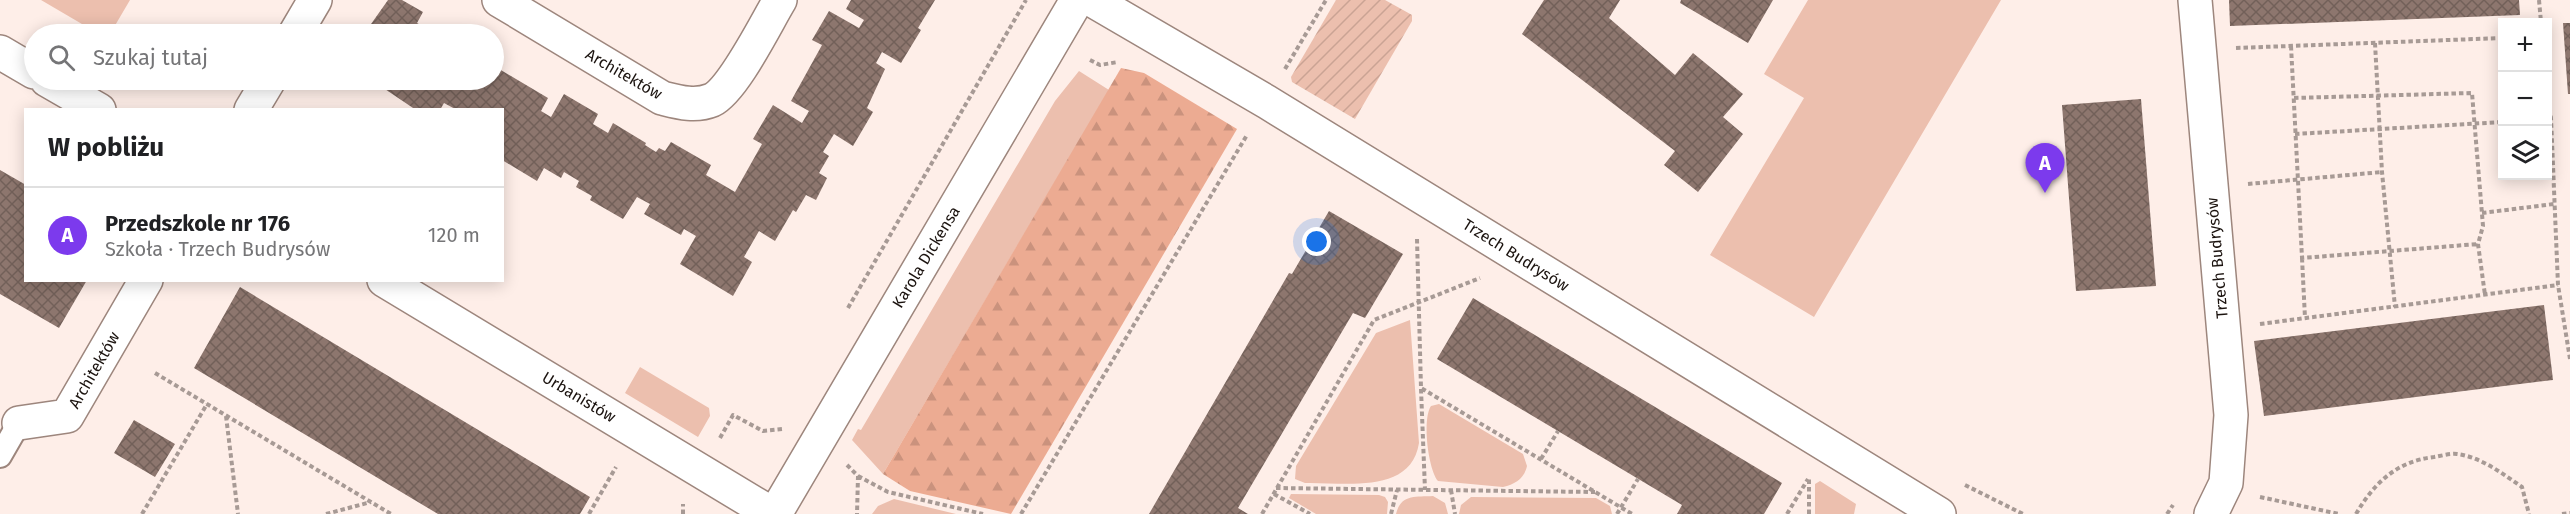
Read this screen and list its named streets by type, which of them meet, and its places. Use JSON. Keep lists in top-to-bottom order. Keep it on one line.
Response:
{"streets":{"street":["Architektów","Trzech Budrysów","Karola Dickensa","Urbanistów"]},"crossings":[["Karola Dickensa","Urbanistów"]],"page":{"map_buttons":["+","−"],"search":"Szukaj tutaj","heading":"W pobliżu","pins":"A","list":[{"mark":"A","name":"Przedszkole nr 176","note":"Szkoła · Trzech Budrysów","value":"120 m"}]}}
